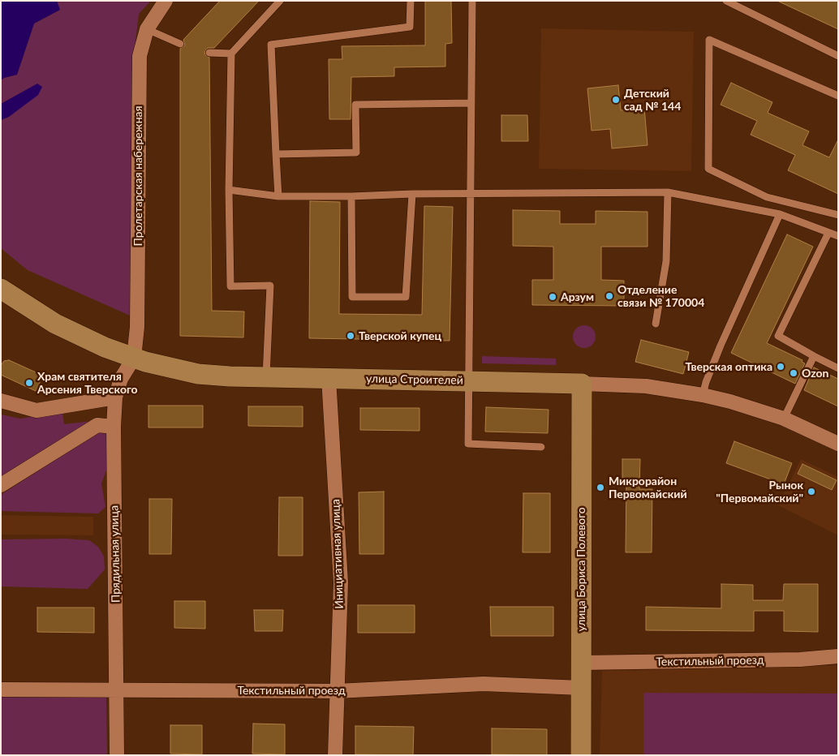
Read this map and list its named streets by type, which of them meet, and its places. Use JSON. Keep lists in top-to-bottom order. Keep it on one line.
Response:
{"streets":{"main road":["улица Строителей","улица Бориса Полевого"],"street":["Пролетарская набережная","Прядильная улица","Инициативная улица","Текстильный проезд"]},"crossings":[["Пролетарская набережная","улица Строителей"],["Пролетарская набережная","Прядильная улица"],["улица Строителей","Прядильная улица"],["улица Строителей","Инициативная улица"],["улица Строителей","улица Бориса Полевого"],["Прядильная улица","Текстильный проезд"],["Инициативная улица","Текстильный проезд"],["улица Бориса Полевого","Текстильный проезд"]],"places":["Детский сад № 144","Отделение связи № 170004","Арзум","Тверской купец","Тверская оптика","Ozon","Храм святителя Арсения Тверского","Микрорайон Первомайский","Рынок \"Первомайский\""]}
